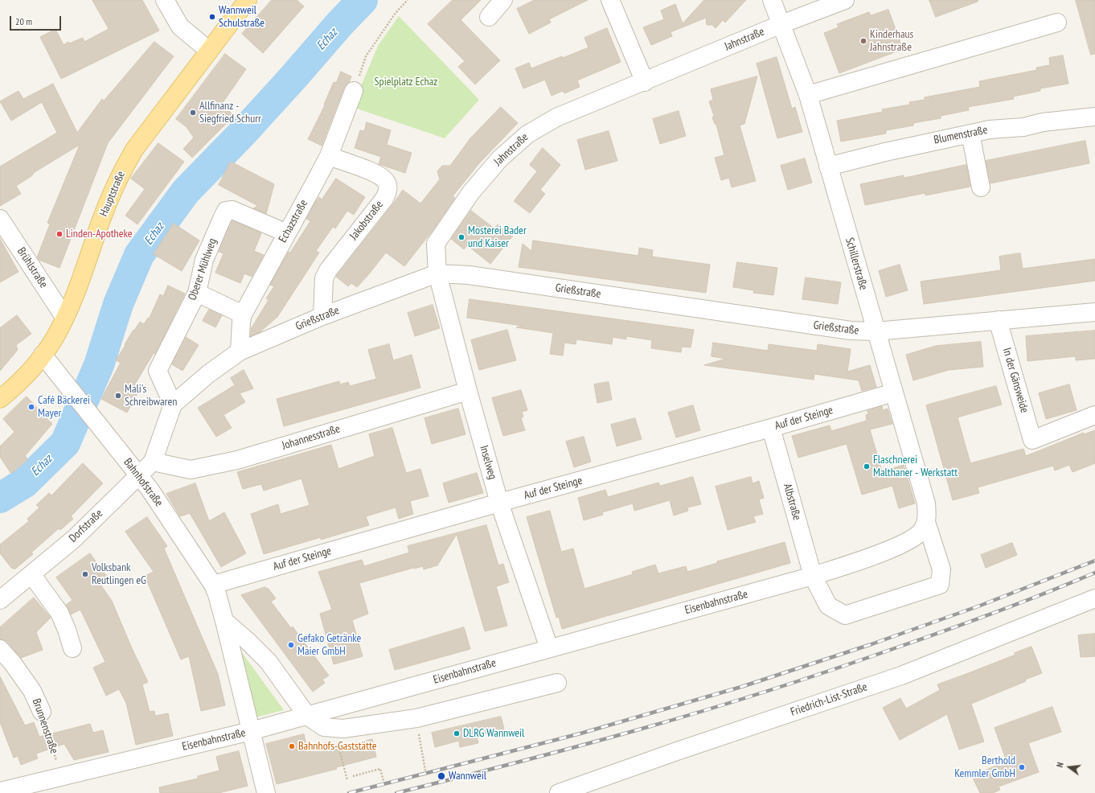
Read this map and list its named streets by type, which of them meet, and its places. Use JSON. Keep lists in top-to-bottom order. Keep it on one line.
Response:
{"streets":{"main road":["Hauptstraße"],"street":["Jahnstraße","Blumenstraße","Jakobstraße","Echazstraße","Schillerstraße","Brühlstraße","Oberer Mühlweg","Grießstraße","In der Gänsweide","Auf der Steinge","Johannesstraße","Inselweg","Bahnhofstraße","Albstraße","Dorfstraße","Eisenbahnstraße","Friedrich-List-Straße","Brunnenstraße"]},"crossings":[["Jahnstraße","Schillerstraße"],["Jahnstraße","Grießstraße"],["Jahnstraße","Inselweg"],["Blumenstraße","Schillerstraße"],["Hauptstraße","Brühlstraße"],["Hauptstraße","Bahnhofstraße"],["Jakobstraße","Echazstraße"],["Jakobstraße","Grießstraße"],["Echazstraße","Oberer Mühlweg"],["Echazstraße","Grießstraße"],["Schillerstraße","Grießstraße"],["Schillerstraße","Auf der Steinge"],["Schillerstraße","Albstraße"],["Schillerstraße","Eisenbahnstraße"],["Oberer Mühlweg","Grießstraße"],["Grießstraße","In der Gänsweide"],["Grießstraße","Johannesstraße"],["Grießstraße","Inselweg"],["Grießstraße","Bahnhofstraße"],["Grießstraße","Dorfstraße"],["Auf der Steinge","Inselweg"],["Auf der Steinge","Bahnhofstraße"],["Auf der Steinge","Albstraße"],["Johannesstraße","Inselweg"],["Inselweg","Eisenbahnstraße"],["Bahnhofstraße","Dorfstraße"],["Bahnhofstraße","Eisenbahnstraße"],["Albstraße","Eisenbahnstraße"],["Eisenbahnstraße","Brunnenstraße"]],"water":["Echaz"],"parks":["Spielplatz Echaz"],"places":["Wannweil Schulstraße","Kinderhaus Jahnstraße","Allfinanz - Siegfried Schurr","Linden-Apotheke","Mosterei Bader und Kaiser","Mali's Schreibwaren","Café Bäckerei Mayer","Flaschnerei Malthaner - Werkstatt","Volksbank Reutlingen eG","Gefako Getränke Maier GmbH","DLRG Wannweil","Bahnhofs-Gaststätte","Berthold Kemmler GmbH","Wannweil"],"scale_bar":"20 m","north":"left"}
